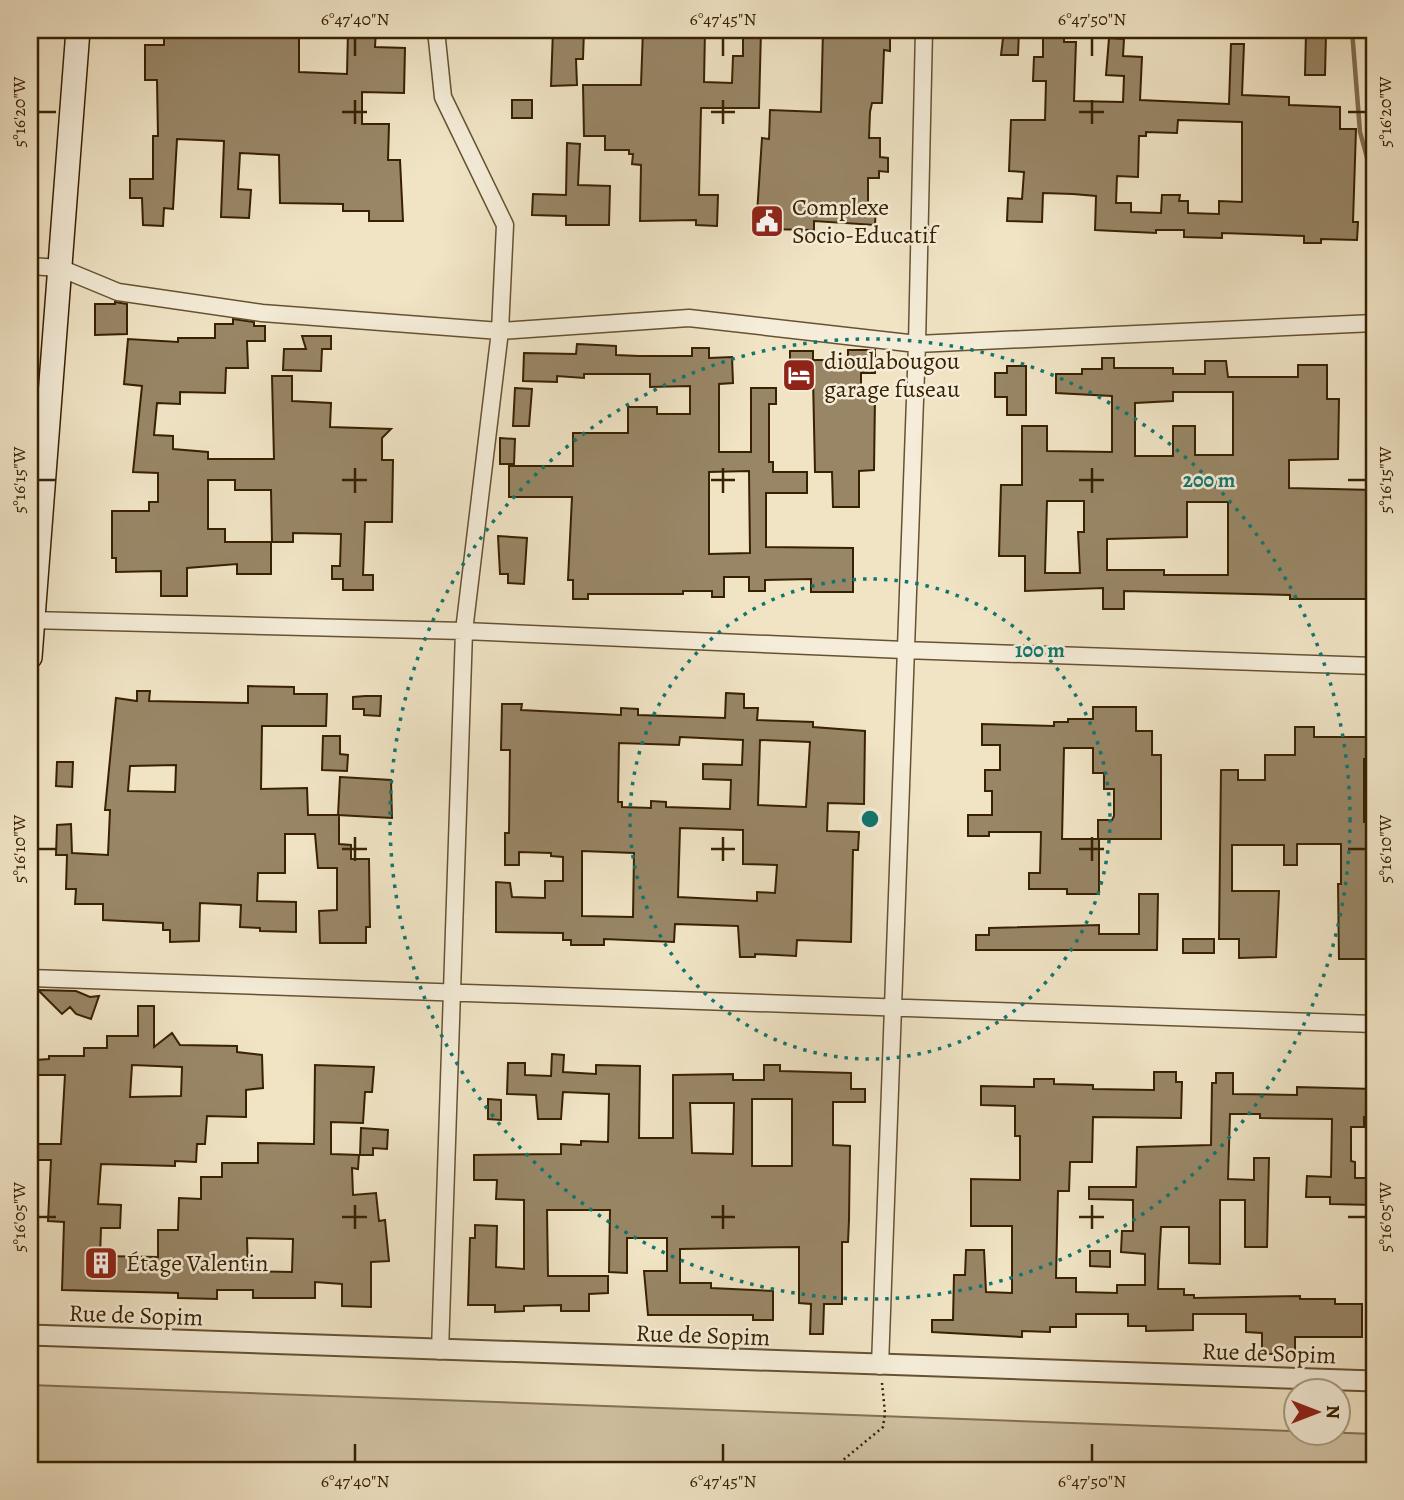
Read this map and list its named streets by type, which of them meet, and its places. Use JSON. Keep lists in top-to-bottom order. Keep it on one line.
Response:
{"streets":{"street":["Rue de Sopim"]},"places":{"public building":["Complexe Socio-Educatif"],"hotel":["dioulabougou garage fuseau"],"building":["Étage Valentin"]},"north":"right","coordinates":["6°47'40\"N","6°47'45\"N","6°47'50\"N","5°16'20\"W","5°16'15\"W","5°16'10\"W","5°16'05\"W"],"rings":["200 m","100 m"]}
